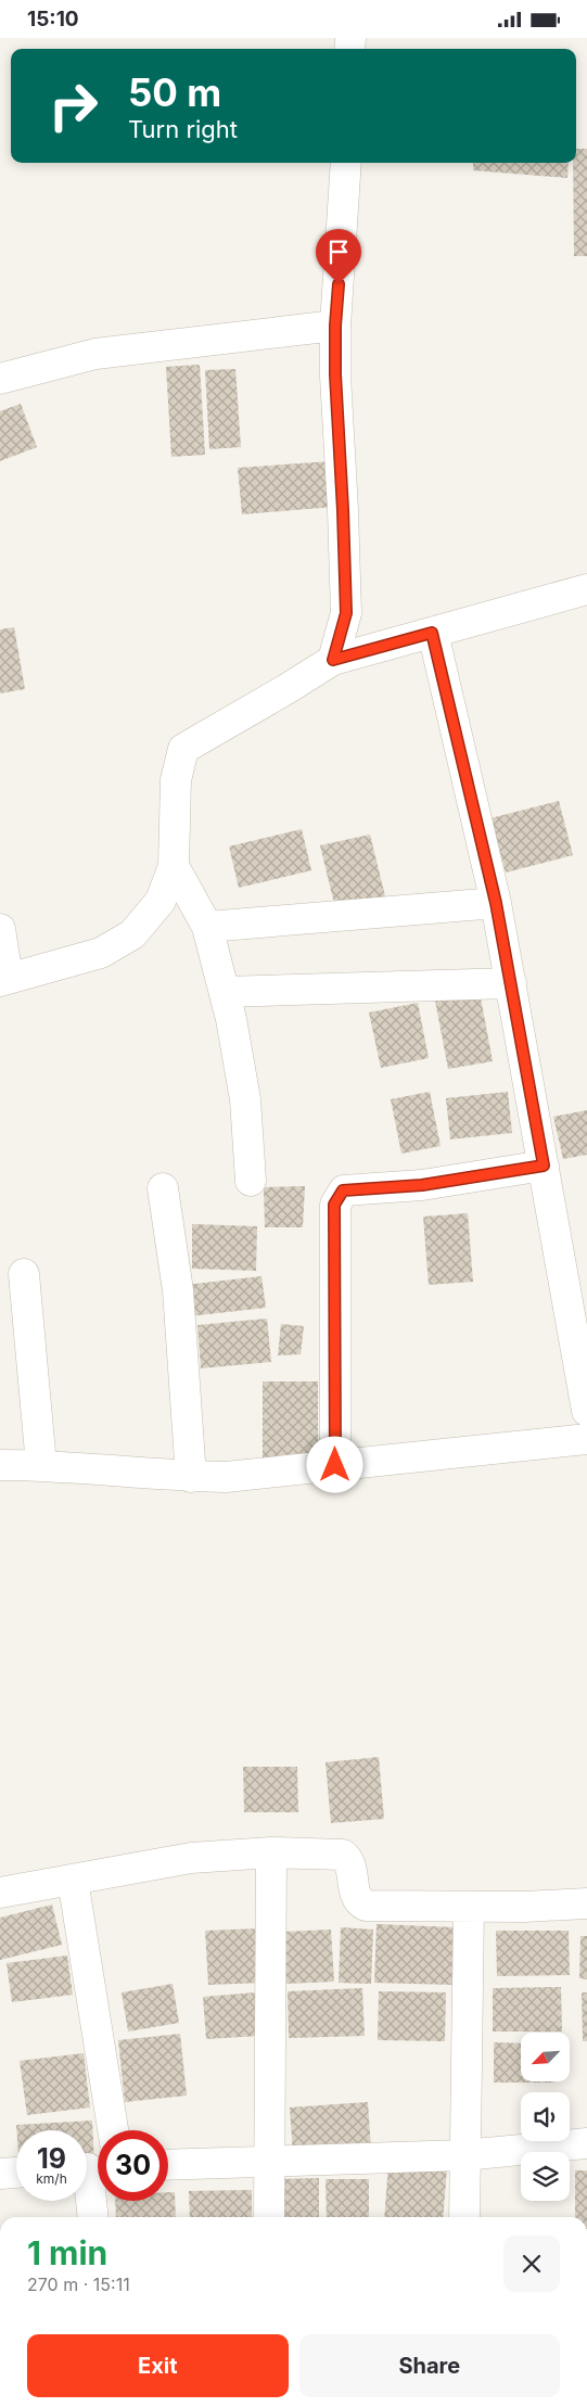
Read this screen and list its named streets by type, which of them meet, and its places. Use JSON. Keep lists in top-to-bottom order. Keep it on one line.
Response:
{"north":"bottom left","page":{"status":"15:10","turn":["50 m","Turn right"],"speed":"19 km/h","limit":"30","heading":["1 min","270 m · 15:11"],"buttons":["Exit","Share"]}}
